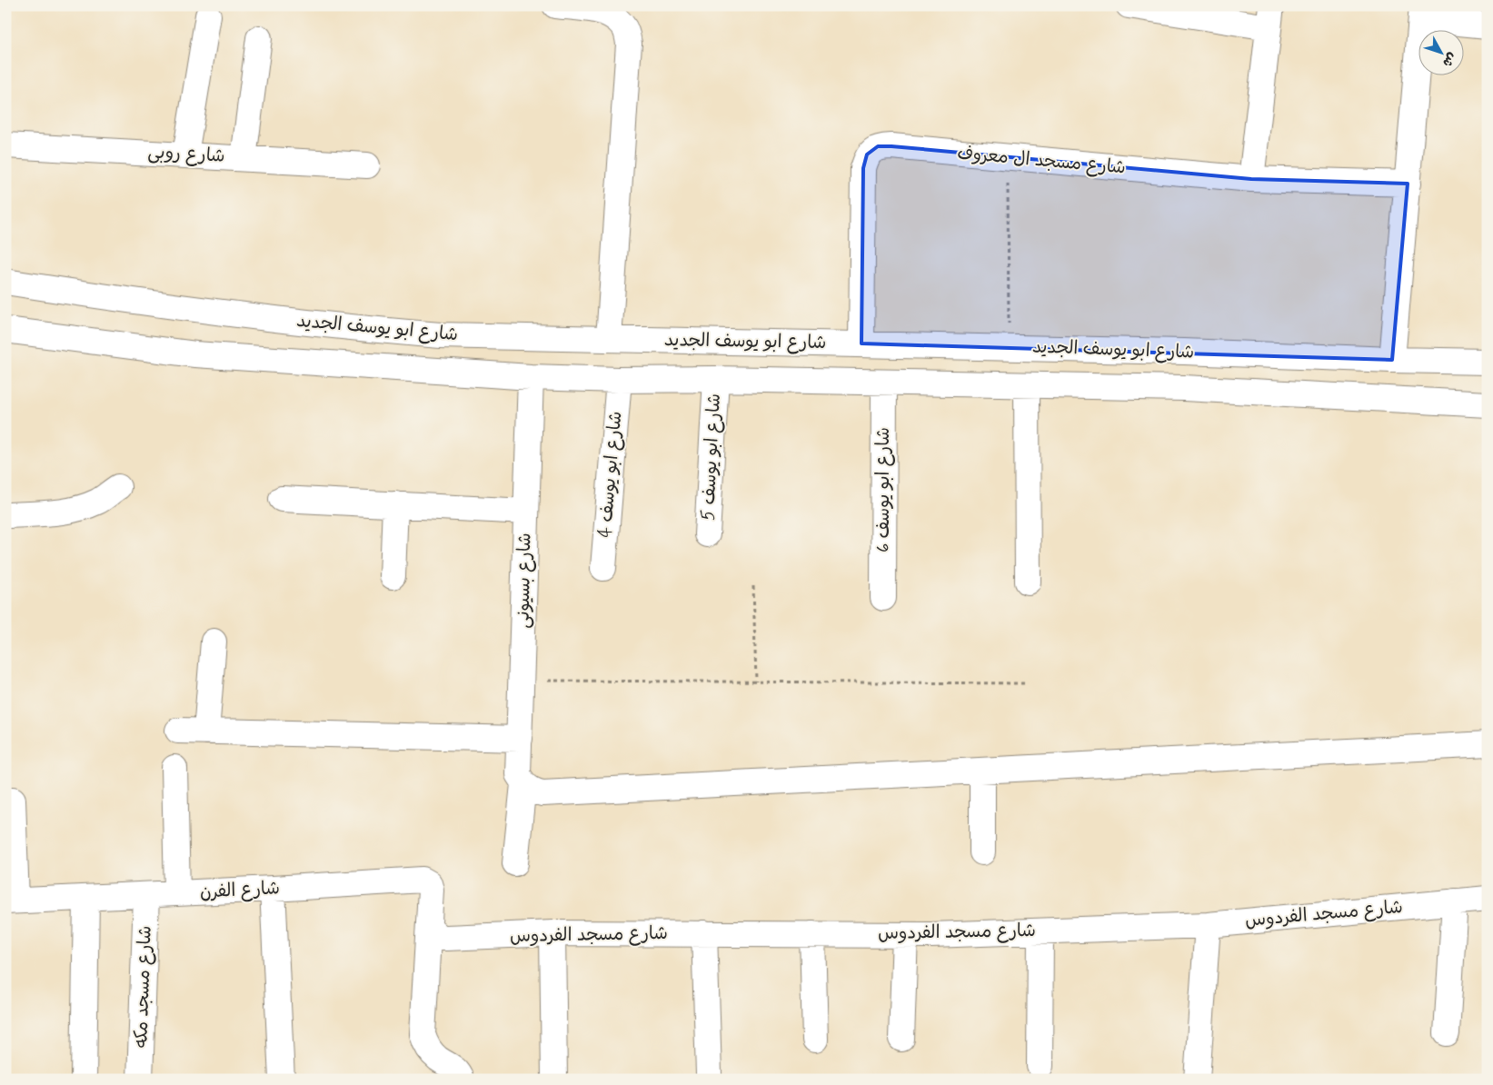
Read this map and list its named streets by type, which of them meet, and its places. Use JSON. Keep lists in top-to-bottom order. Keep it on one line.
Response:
{"streets":{"street":["شارع روبى","شارع مسجد ال معروف","شارع ابو يوسف الجديد","شارع ابو يوسف 5","شارع ابو يوسف 4","شارع ابو يوسف 6","شارع بسيونى","شارع الفرن","شارع مسجد الفردوس","شارع مسجد مكه"]},"crossings":[["شارع مسجد ال معروف","شارع ابو يوسف الجديد"],["شارع ابو يوسف الجديد","شارع ابو يوسف 5"],["شارع ابو يوسف الجديد","شارع ابو يوسف 4"],["شارع ابو يوسف الجديد","شارع ابو يوسف 6"],["شارع ابو يوسف الجديد","شارع بسيونى"],["شارع الفرن","شارع مسجد الفردوس"],["شارع الفرن","شارع مسجد مكه"]],"north":"bottom right"}
